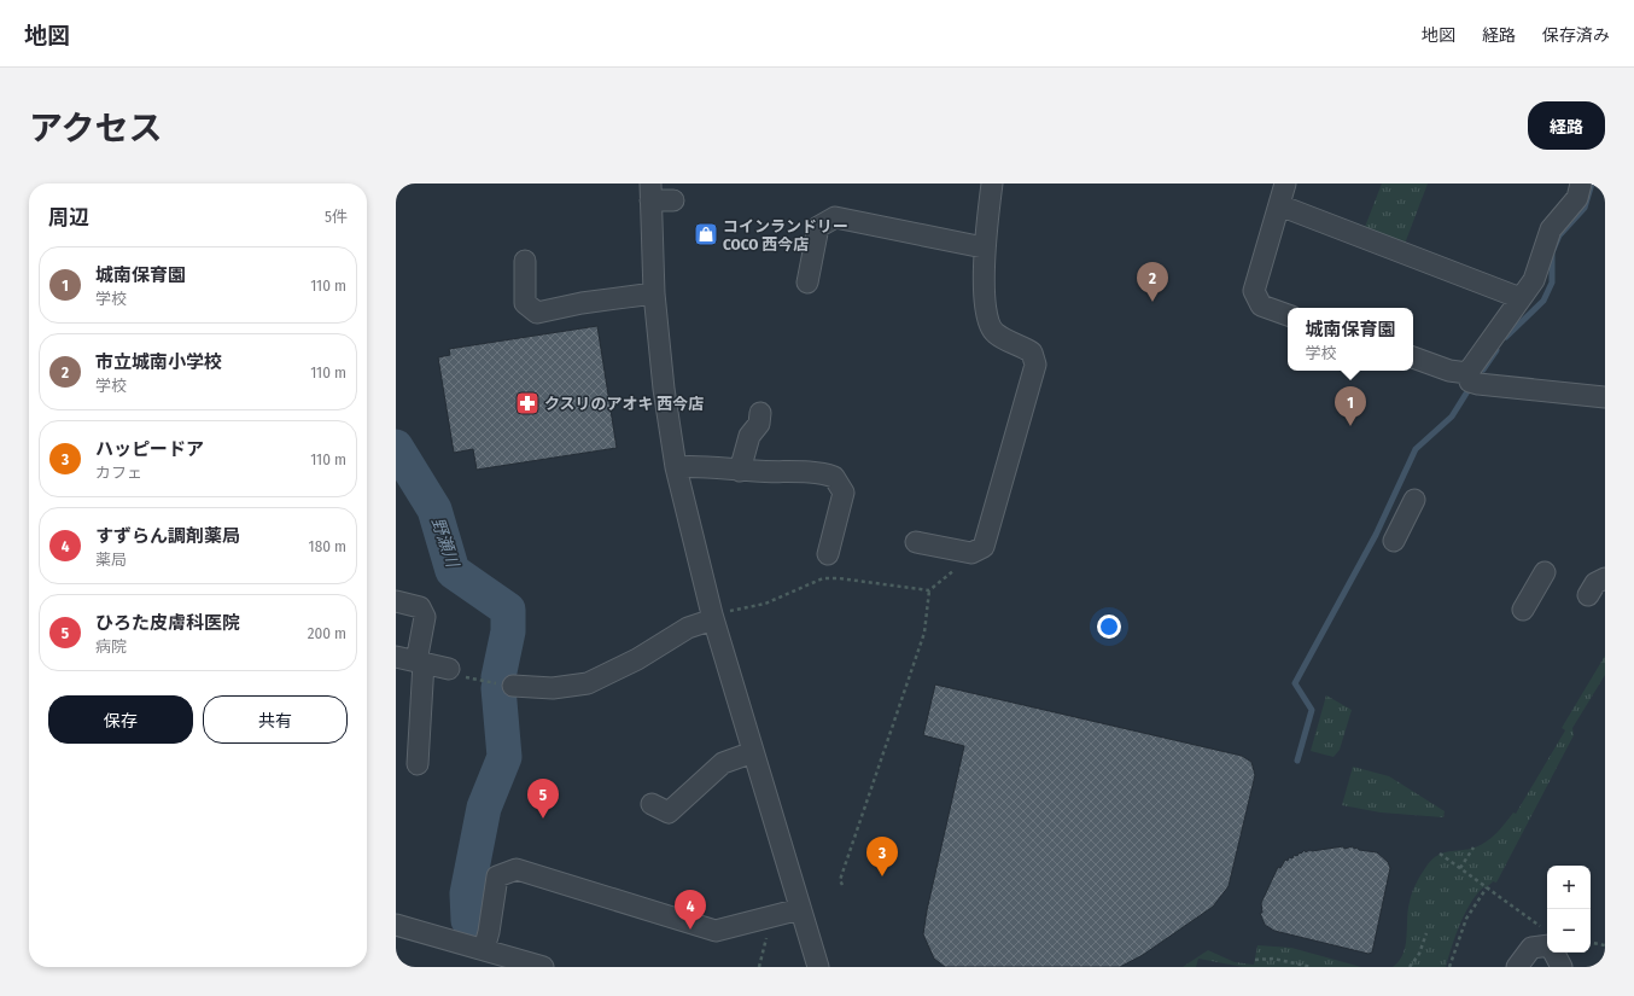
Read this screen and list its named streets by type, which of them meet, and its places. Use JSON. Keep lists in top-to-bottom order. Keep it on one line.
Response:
{"water":["野瀬川"],"places":{"shop":["コインランドリー COCO 西今店"],"pharmacy":["クスリのアオキ 西今店"]},"page":{"header":"地図","nav":["地図","経路","保存済み"],"title":"アクセス","buttons":["経路",["保存","共有"]],"heading":["周辺","5件"],"list":[{"mark":"1","name":"城南保育園","note":"学校","value":"110 m"},{"mark":"2","name":"市立城南小学校","note":"学校","value":"110 m"},{"mark":"3","name":"ハッピードア","note":"カフェ","value":"110 m"},{"mark":"4","name":"すずらん調剤薬局","note":"薬局","value":"180 m"},{"mark":"5","name":"ひろた皮膚科医院","note":"病院","value":"200 m"}],"pins":["2","1","5","3","4"],"popup":["城南保育園","学校"],"map_buttons":["+","−"]}}
